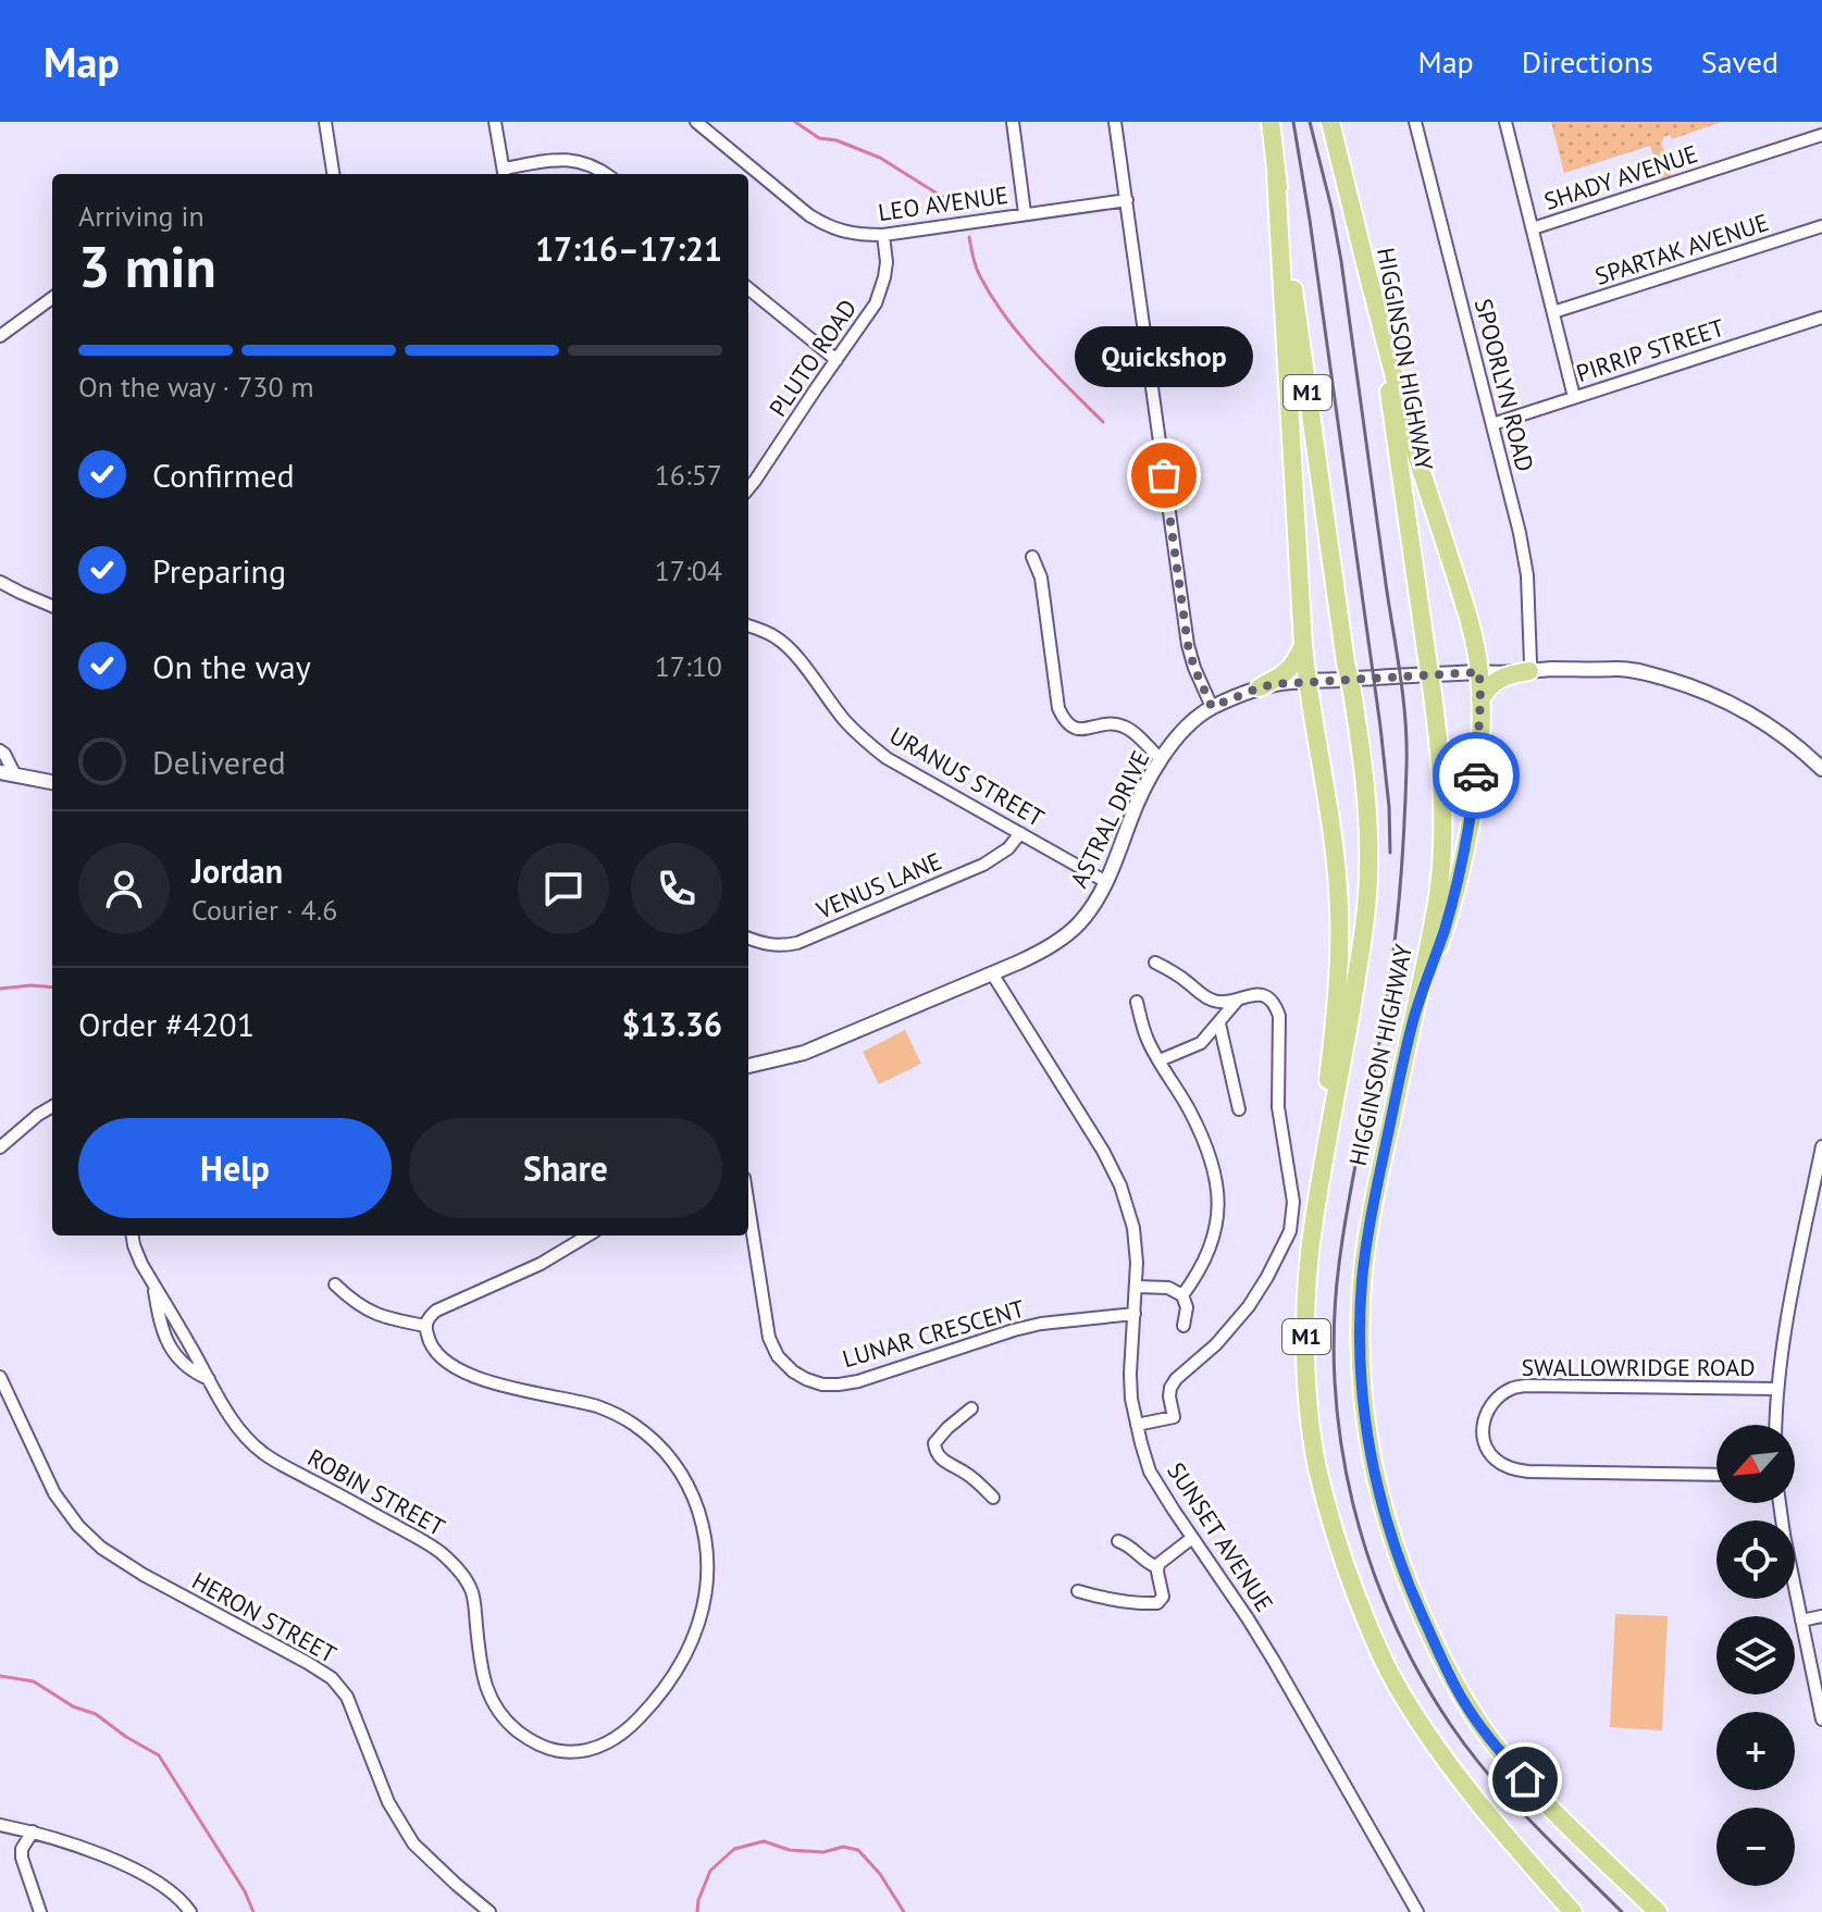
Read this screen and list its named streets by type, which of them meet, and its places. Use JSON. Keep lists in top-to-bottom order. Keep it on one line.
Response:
{"streets":{"highway":["HIGGINSON HIGHWAY","M1"],"street":["SHADY AVENUE","LEO AVENUE","SPARTAK AVENUE","PIRRIP STREET","PLUTO ROAD","SPOORLYN ROAD","URANUS STREET","ASTRAL DRIVE","VENUS LANE","LUNAR CRESCENT","SWALLOWRIDGE ROAD","ROBIN STREET","SUNSET AVENUE","HERON STREET"]},"crossings":[["LEO AVENUE","PLUTO ROAD"],["PIRRIP STREET","SPOORLYN ROAD"],["SPOORLYN ROAD","ASTRAL DRIVE"],["URANUS STREET","ASTRAL DRIVE"],["URANUS STREET","VENUS LANE"],["ASTRAL DRIVE","SUNSET AVENUE"],["LUNAR CRESCENT","SUNSET AVENUE"]],"places":["Quickshop"],"north":"bottom left","page":{"header":"Map","nav":["Map","Directions","Saved"],"heading":["3 min","Arriving in","17:16–17:21"],"panel":["Jordan","Courier · 4.6","Order #4201","$13.36"],"bar":"On the way · 730 m","bubble":"Quickshop","list":[["Confirmed","16:57"],["Preparing","17:04"],["On the way","17:10"],"Delivered"],"buttons":["Help","Share"],"map_buttons":["+","−"]}}
